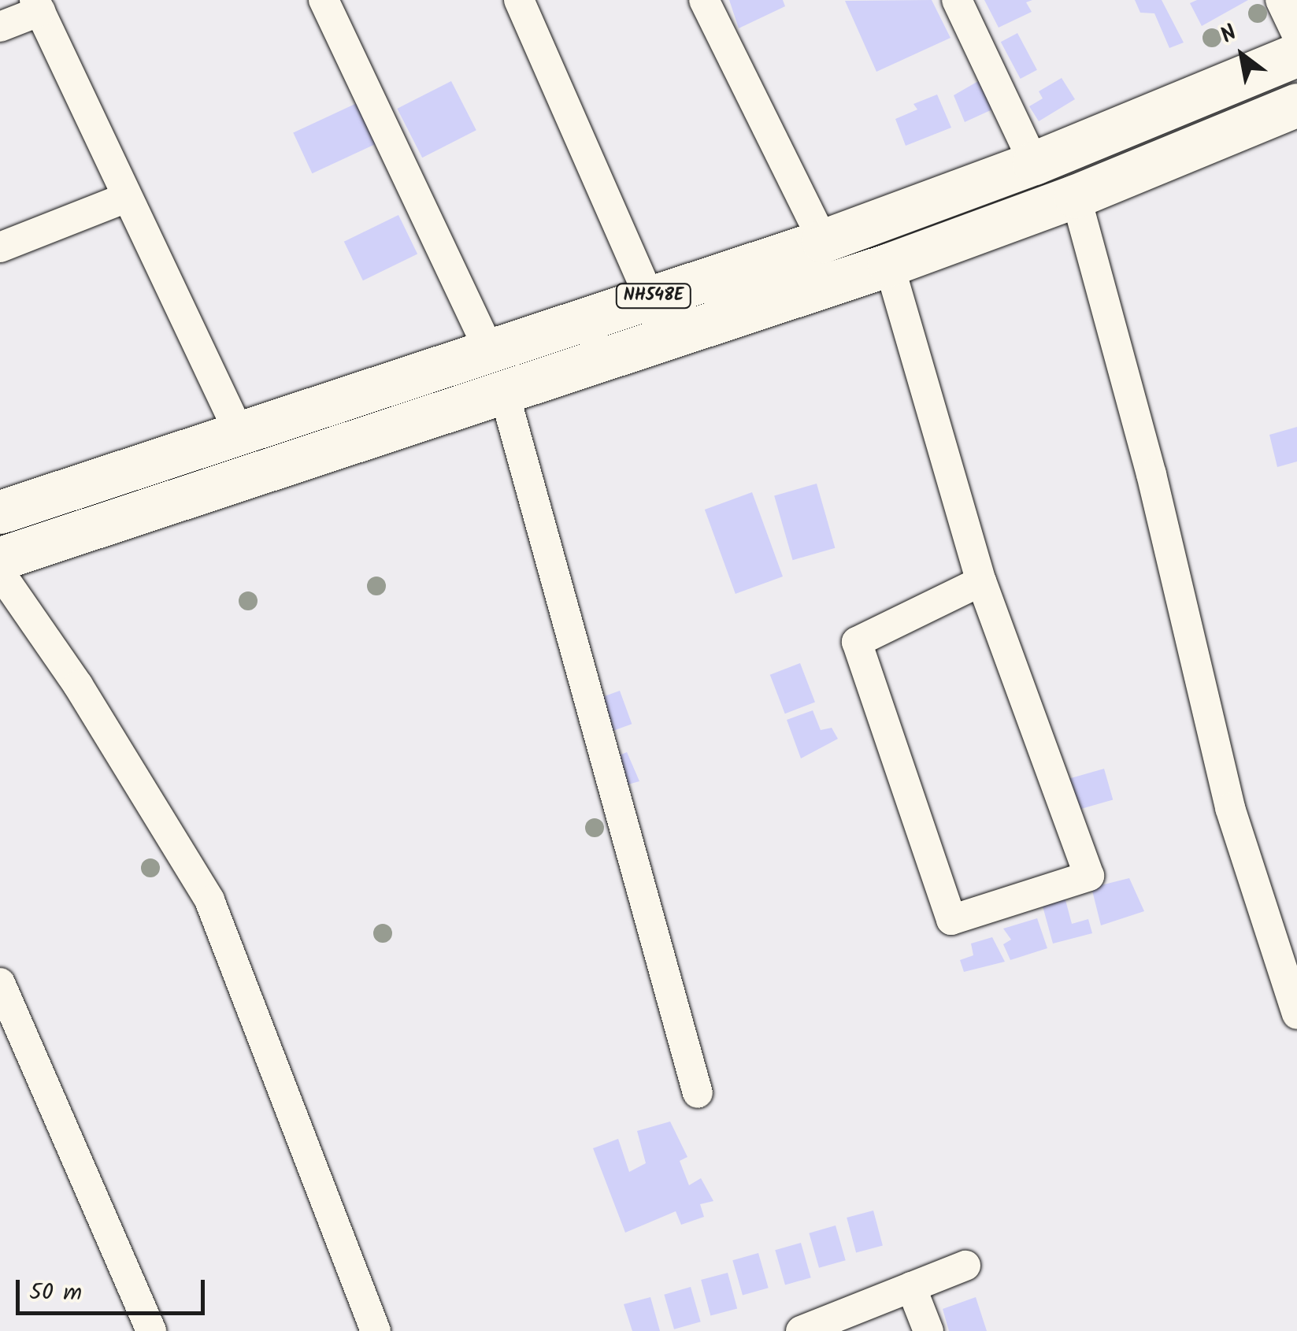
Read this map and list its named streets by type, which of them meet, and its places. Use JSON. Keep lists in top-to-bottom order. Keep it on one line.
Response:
{"streets":{"highway":["NH548E"]},"scale_bar":"50 m","north":"top left"}
